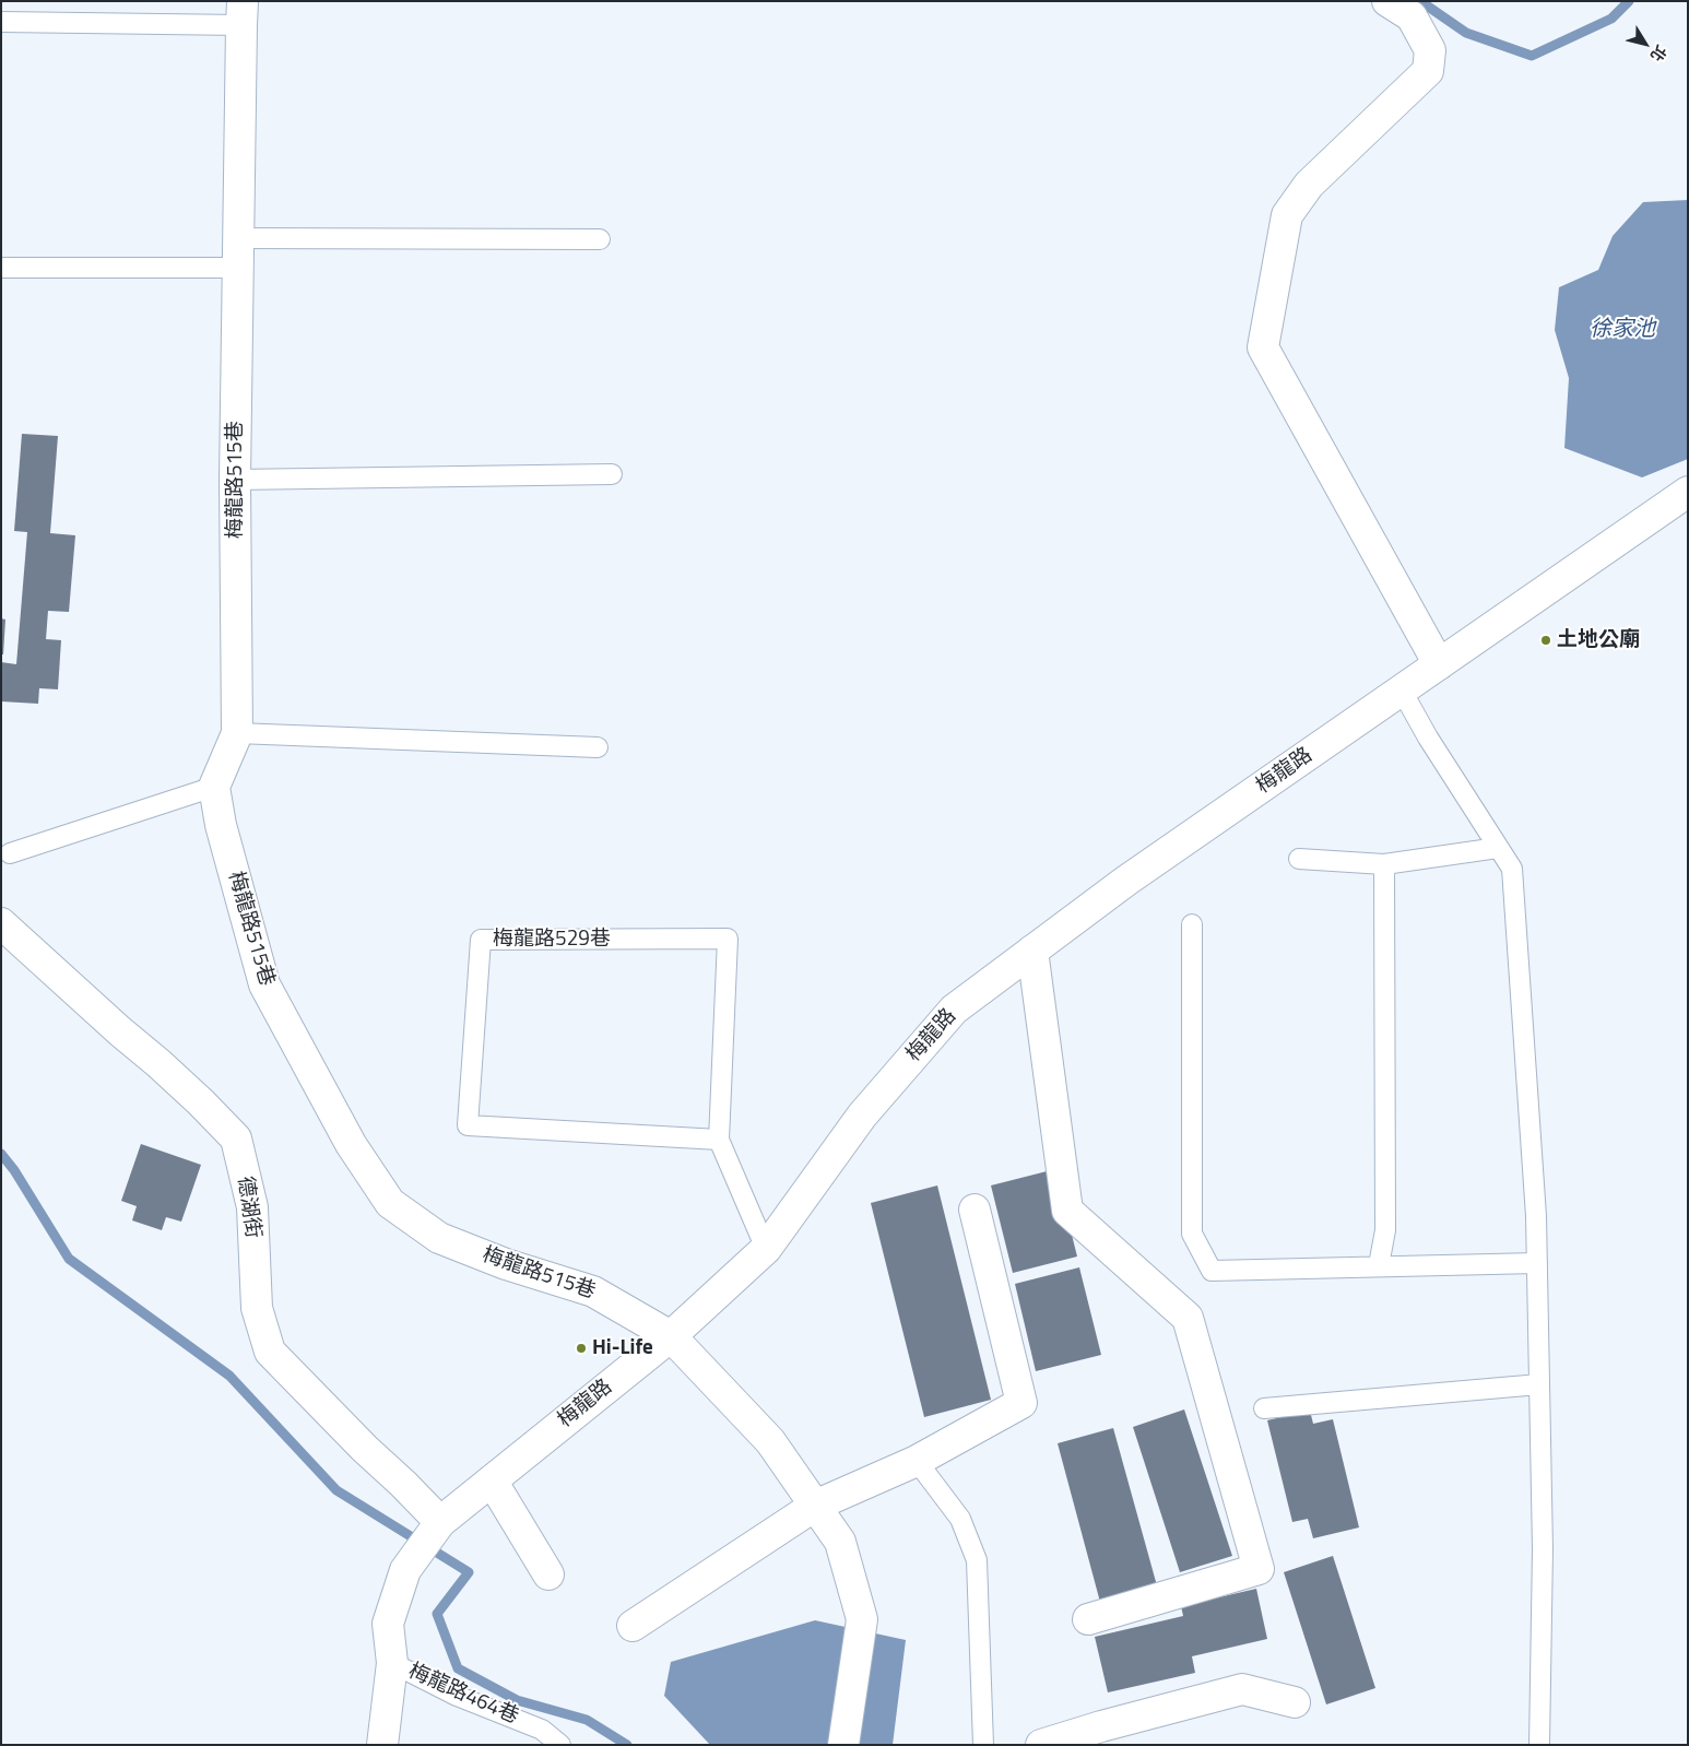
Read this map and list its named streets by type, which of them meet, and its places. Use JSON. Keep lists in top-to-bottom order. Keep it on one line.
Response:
{"streets":{"street":["梅龍路515巷","梅龍路","德湖街"],"lane":["梅龍路529巷","梅龍路464巷"]},"crossings":[["梅龍路515巷","梅龍路"],["梅龍路","梅龍路529巷"],["梅龍路","德湖街"],["梅龍路","梅龍路464巷"]],"water":["徐家池"],"places":["土地公廟","Hi-Life"],"north":"bottom right"}
